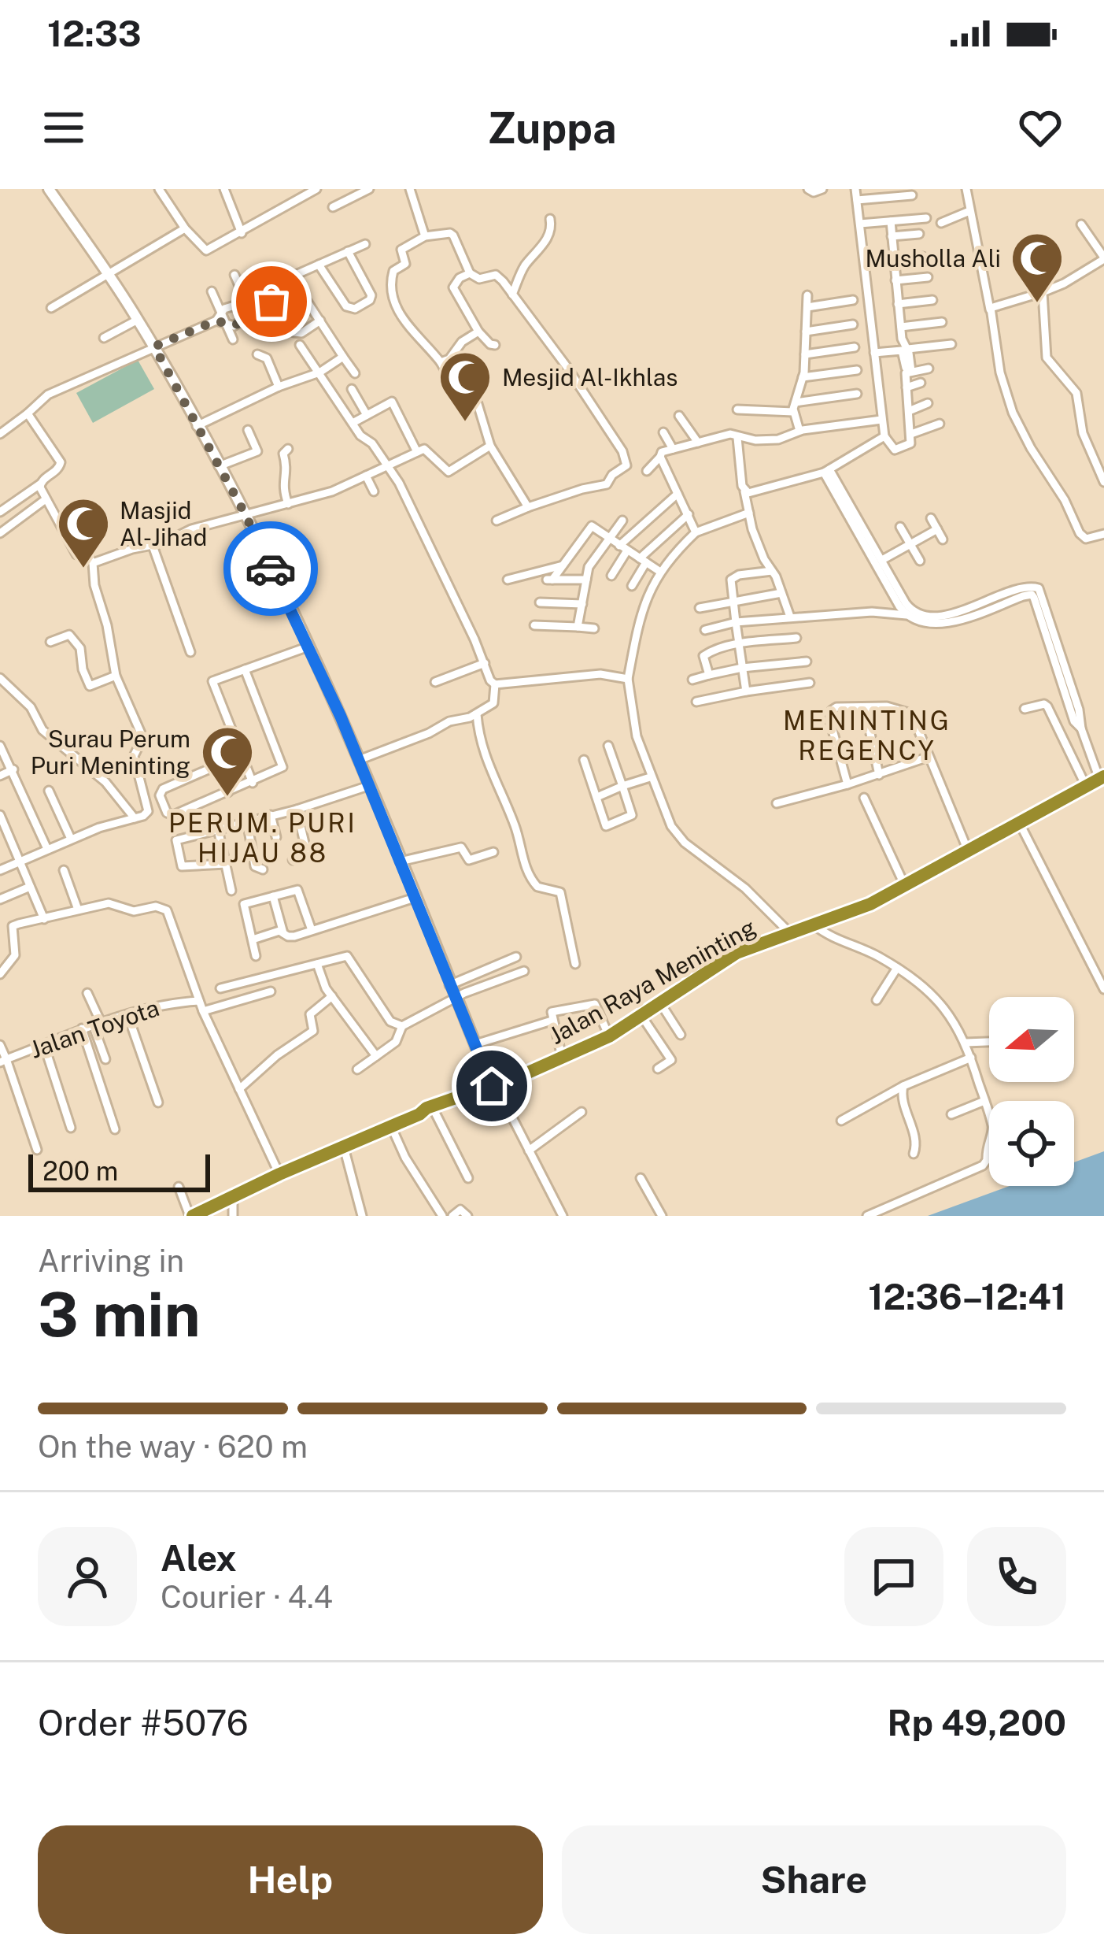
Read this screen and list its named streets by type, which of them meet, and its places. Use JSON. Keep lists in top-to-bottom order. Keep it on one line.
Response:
{"streets":{"highway":["Jalan Raya Meninting"],"street":["Jalan Toyota"]},"districts":["MENINTING REGENCY","PERUM. PURI HIJAU 88"],"places":{"mosque":["Musholla Ali","Mesjid Al-Ikhlas","Masjid Al-Jihad","Surau Perum Puri Meninting"]},"scale_bar":"200 m","north":"left","page":{"status":"12:33","header":"Zuppa","scale":"200 m","heading":["3 min","Arriving in","12:36–12:41"],"panel":["Alex","Courier · 4.4","Order #5076","Rp 49,200"],"bar":"On the way · 620 m","buttons":["Help","Share"]}}
